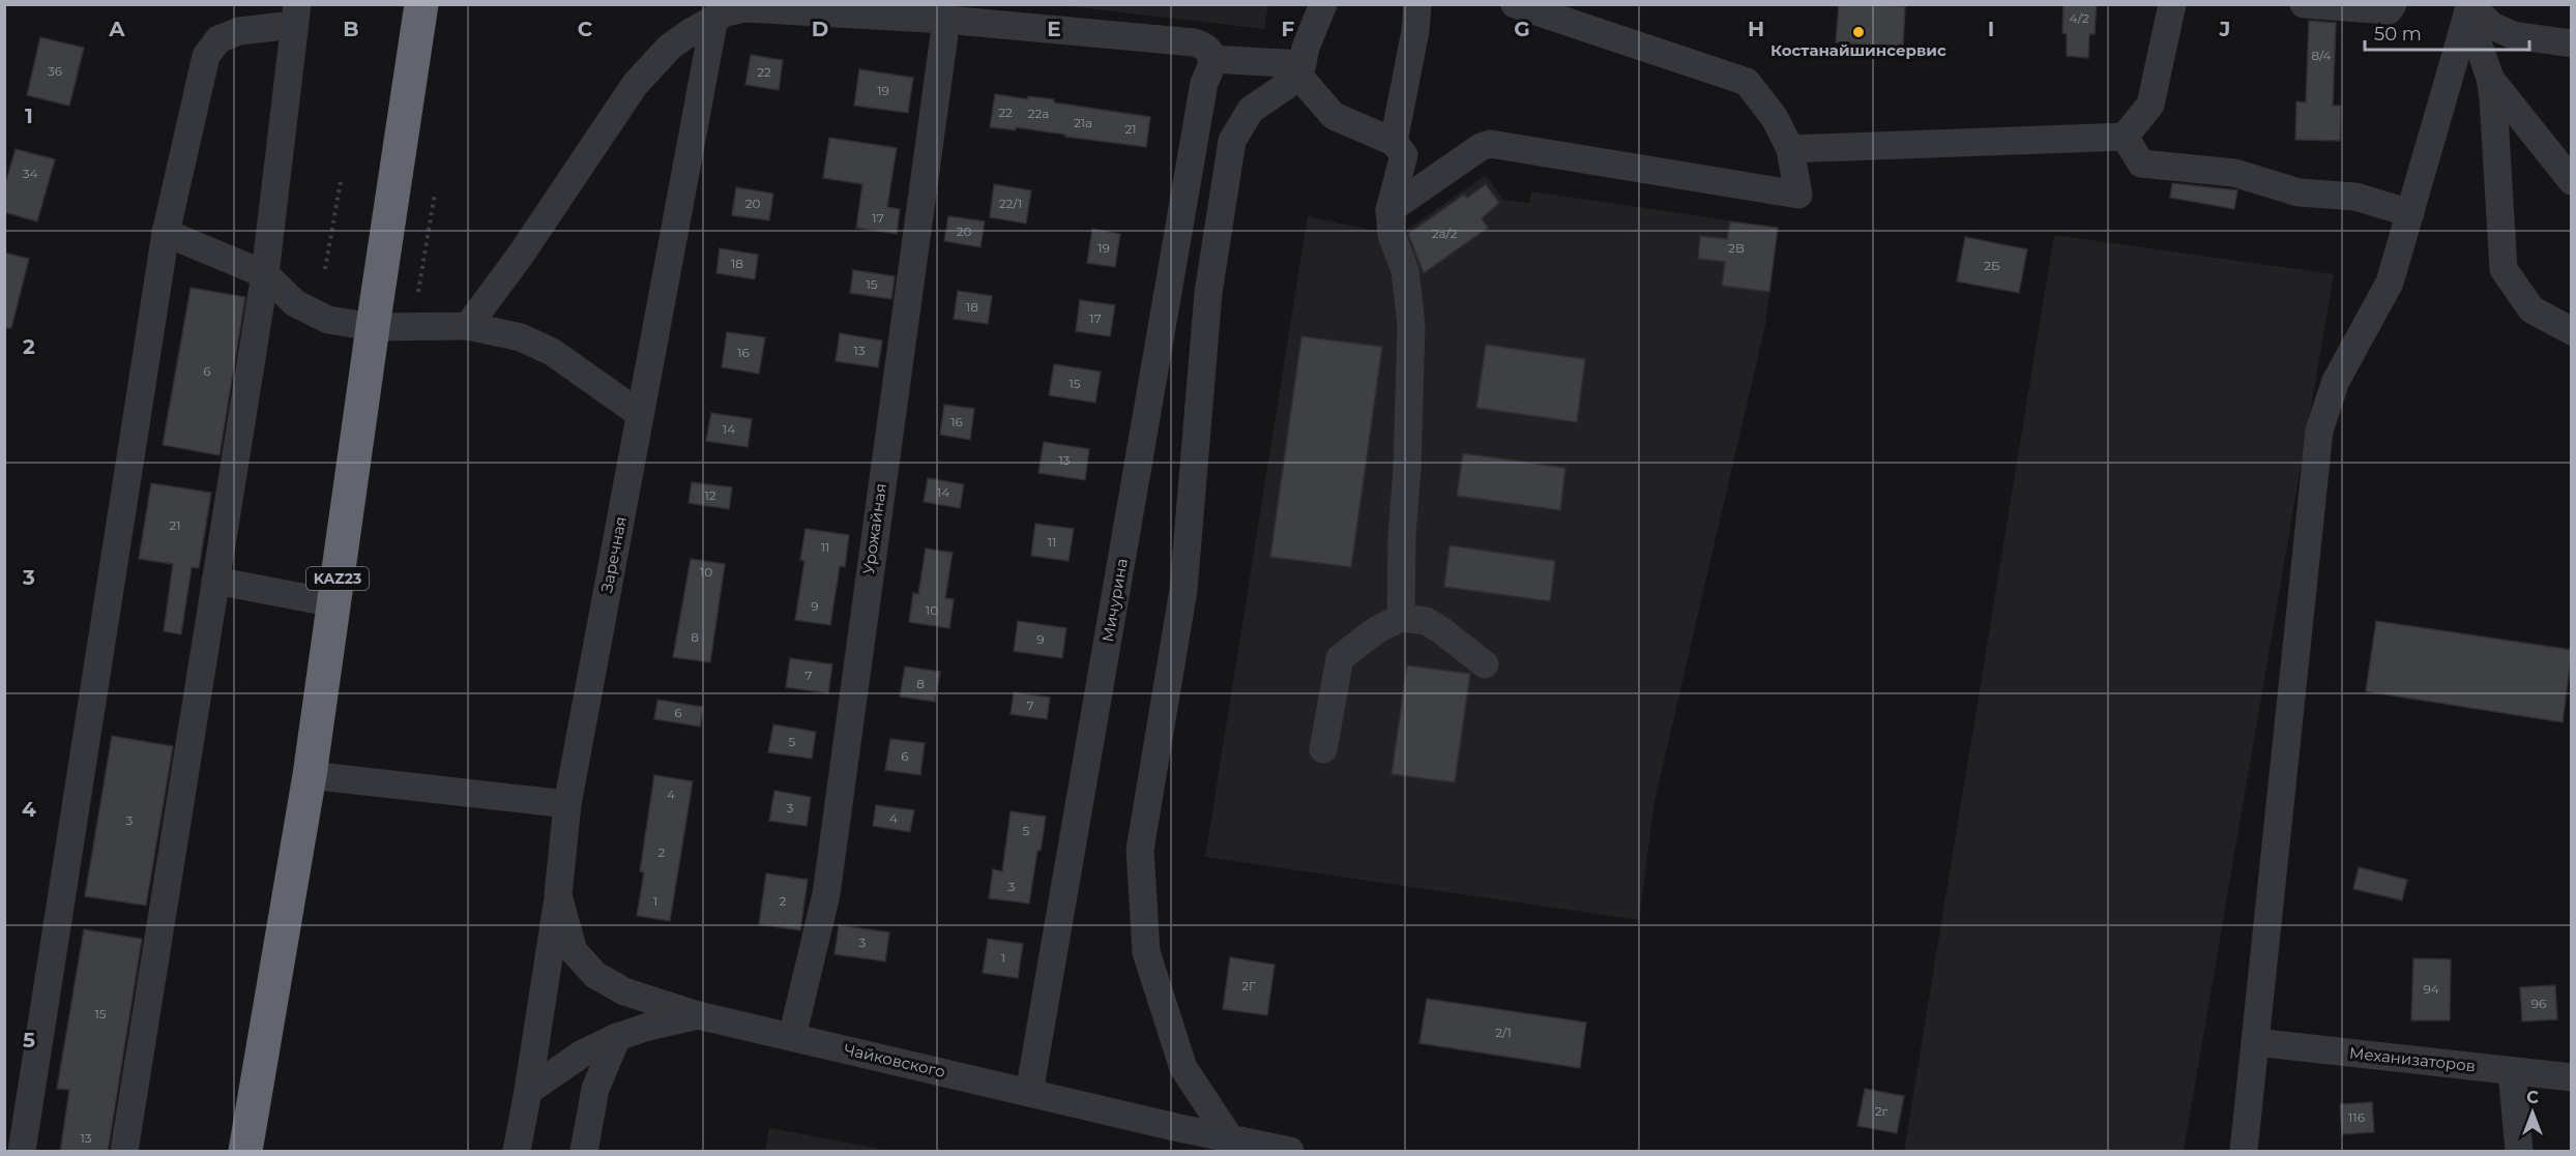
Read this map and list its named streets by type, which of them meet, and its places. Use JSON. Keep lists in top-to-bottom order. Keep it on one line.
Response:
{"streets":{"highway":["KAZ23"],"street":["Урожайная","Заречная","Мичурина","Механизаторов","Чайковского"]},"crossings":[["Урожайная","Чайковского"],["Заречная","Чайковского"],["Мичурина","Чайковского"]],"places":["Костанайшинсервис"],"house_numbers":["4/2","8/4","36","22","19","22","22а","21а","21","34","20","22/1","17","20","2а/2","19","2В","18","2Б","15","18","17","13","16","6","15","16","14","13","14","12","21","11","11","10","9","10","8","9","7","8","7","6","5","6","4","3","4","3","5","2","3","1","2","3","1","2Г","94","96","15","2/1","2г","116","13"],"scale_bar":"50 m","north":"top","grid":{"columns":["A","B","C","D","E","F","G","H","I","J"],"rows":["1","2","3","4","5"]}}
